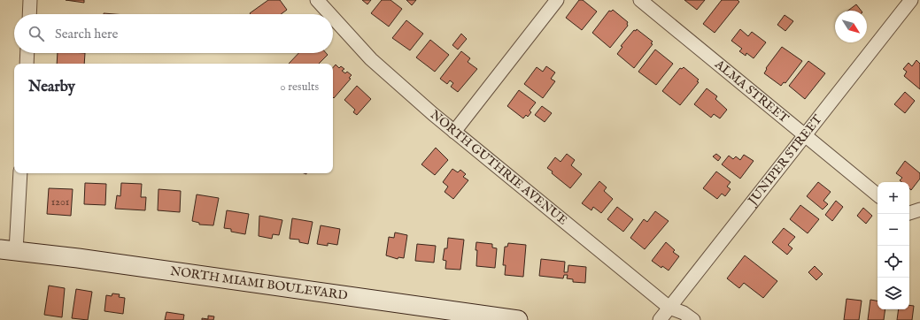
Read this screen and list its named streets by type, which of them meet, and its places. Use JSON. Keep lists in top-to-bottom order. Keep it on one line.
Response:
{"streets":{"main road":["NORTH MIAMI BOULEVARD"],"street":["ALMA STREET","JUNIPER STREET","NORTH GUTHRIE AVENUE"]},"crossings":[["ALMA STREET","JUNIPER STREET"],["JUNIPER STREET","NORTH GUTHRIE AVENUE"]],"house_numbers":["1201"],"north":"bottom right","page":{"search":"Search here","heading":["Nearby","0 results"],"map_buttons":["+","−"]}}
